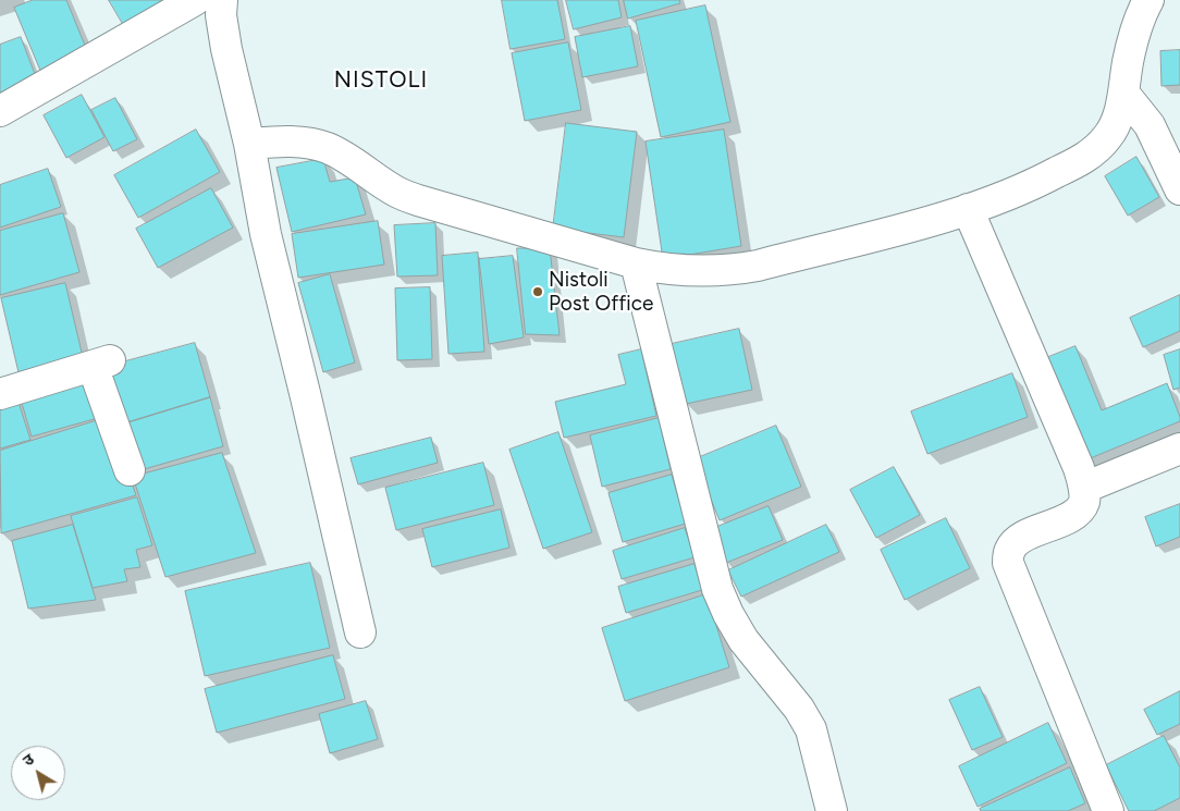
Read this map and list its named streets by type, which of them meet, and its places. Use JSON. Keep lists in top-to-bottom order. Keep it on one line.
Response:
{"districts":["NISTOLI"],"places":["Nistoli Post Office"],"north":"top left"}
